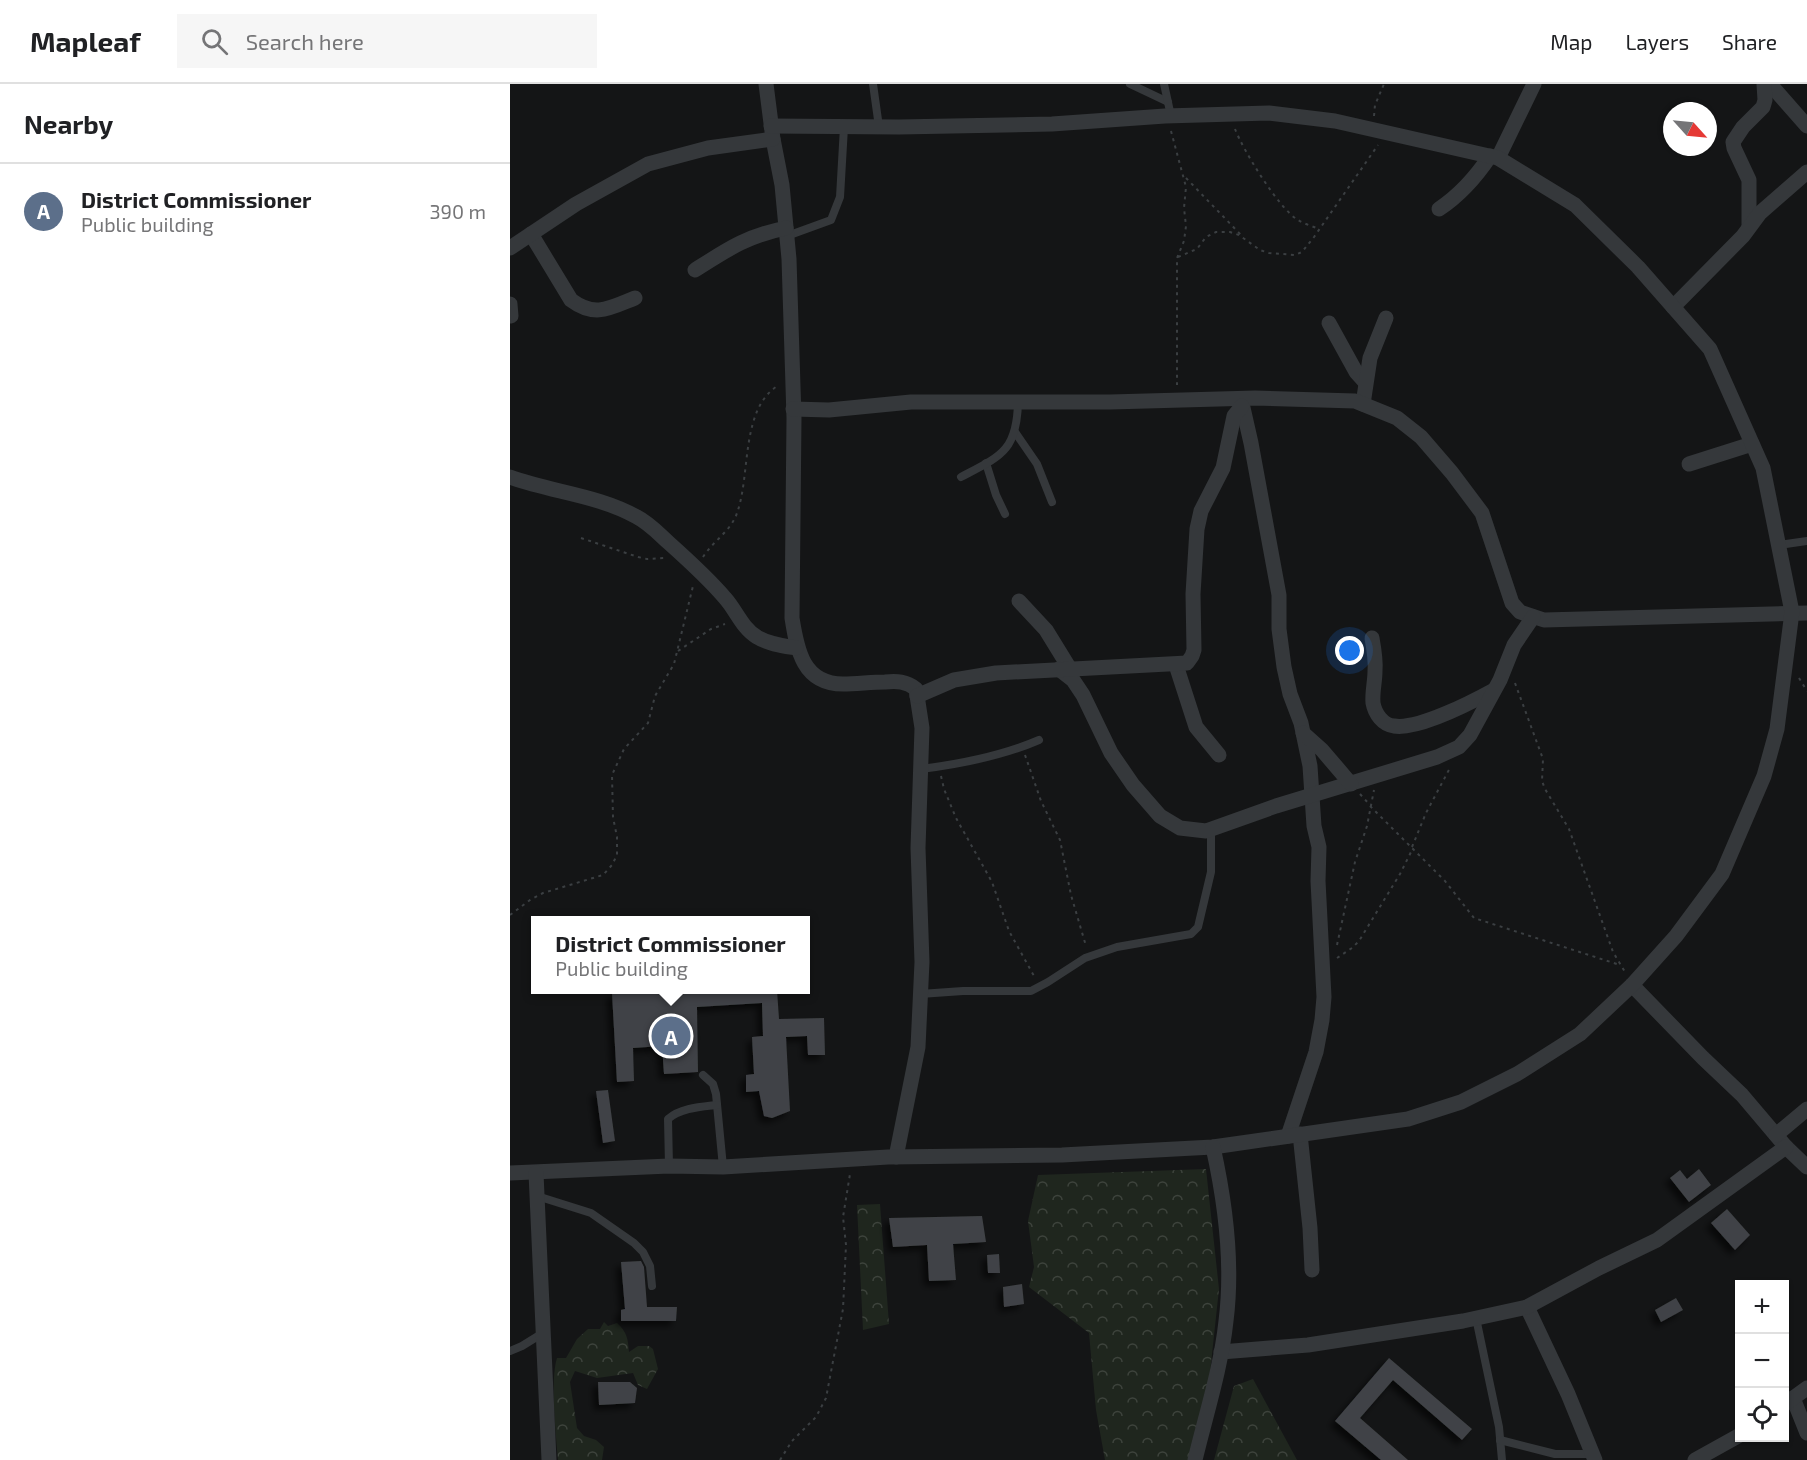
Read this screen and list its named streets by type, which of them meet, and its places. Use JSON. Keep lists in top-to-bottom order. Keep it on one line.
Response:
{"north":"bottom right","page":{"header":"Mapleaf","search":"Search here","nav":["Map","Layers","Share"],"heading":"Nearby","list":[{"mark":"A","name":"District Commissioner","note":"Public building","value":"390 m"}],"popup":["District Commissioner","Public building"],"pins":"A","map_buttons":["+","−"]}}
